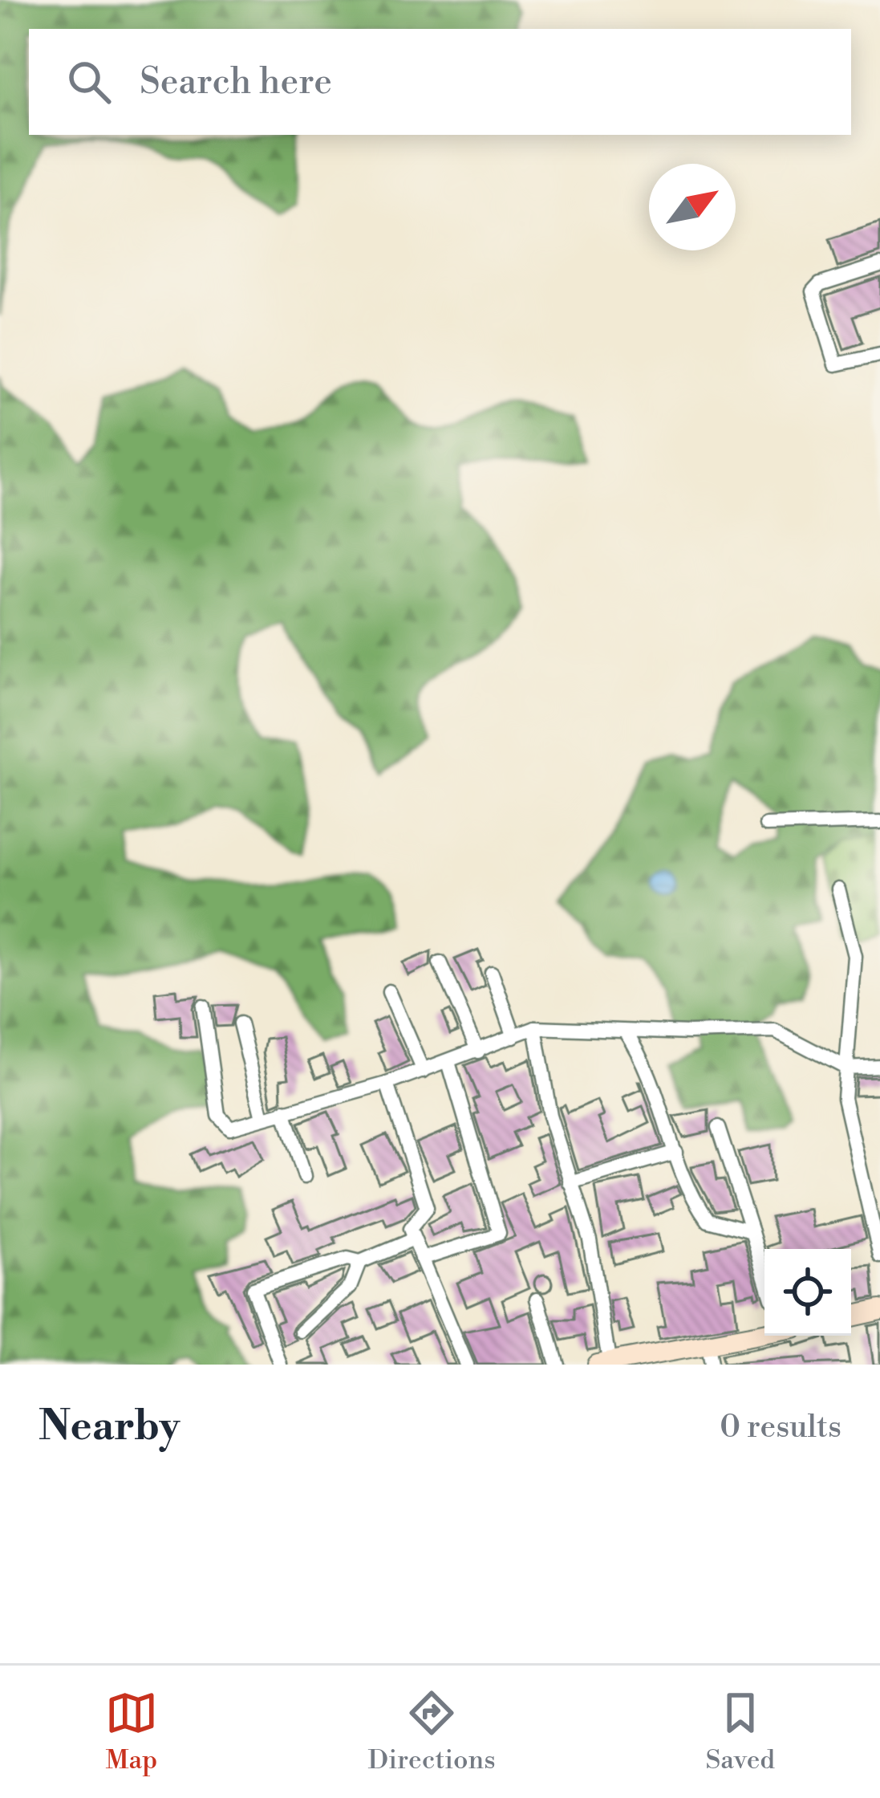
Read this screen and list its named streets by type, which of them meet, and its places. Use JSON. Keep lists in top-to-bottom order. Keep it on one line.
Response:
{"north":"top right","page":{"search":"Search here","heading":["Nearby","0 results"],"nav":["Map","Directions","Saved"]}}
